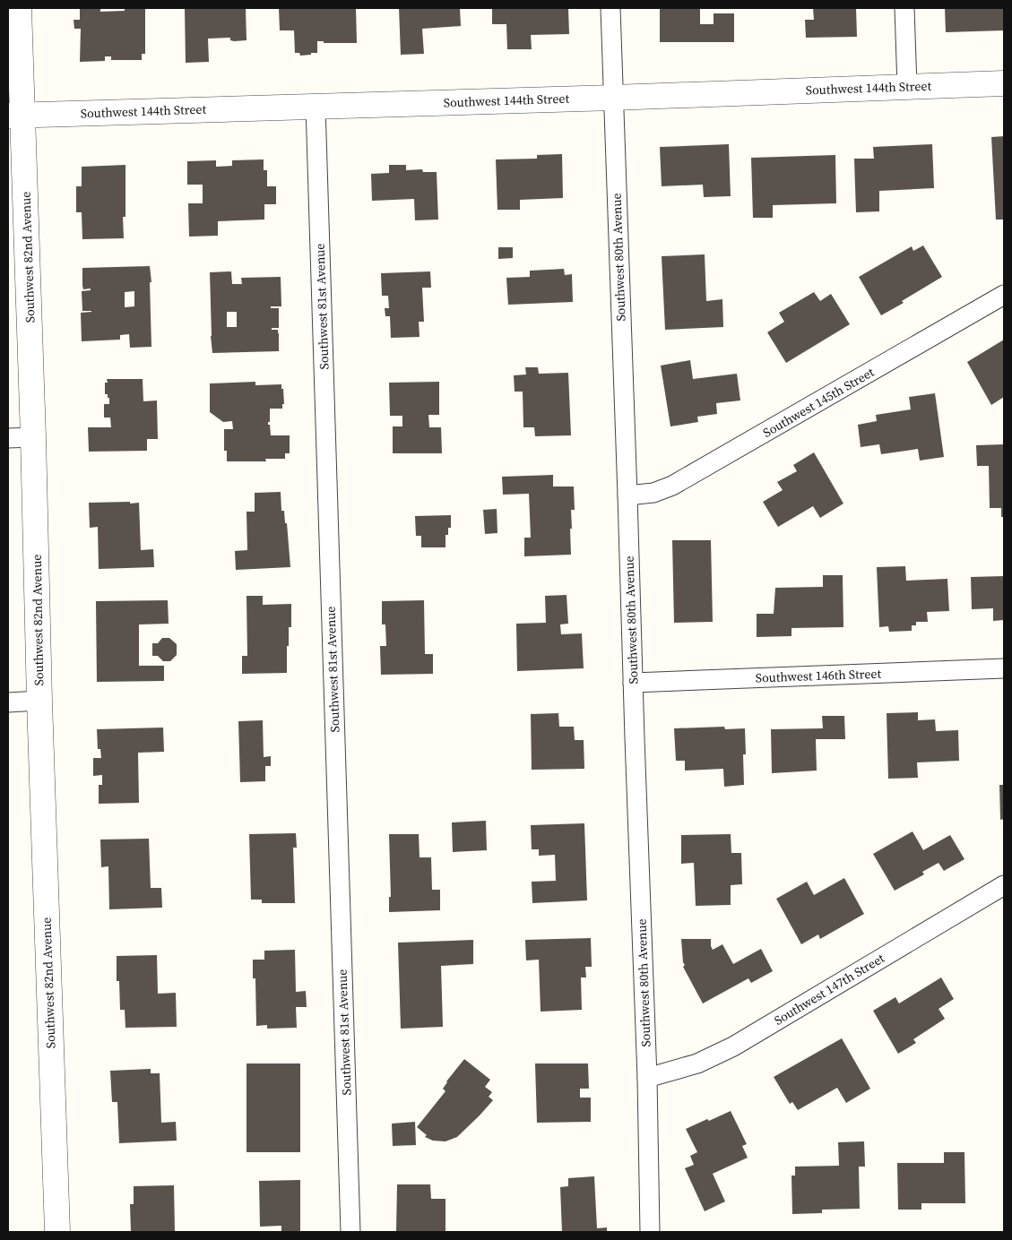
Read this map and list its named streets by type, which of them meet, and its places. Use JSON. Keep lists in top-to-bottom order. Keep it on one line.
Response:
{"streets":{"street":["Southwest 144th Street","Southwest 82nd Avenue","Southwest 80th Avenue","Southwest 81st Avenue","Southwest 145th Street","Southwest 146th Street","Southwest 147th Street"]},"crossings":[["Southwest 144th Street","Southwest 82nd Avenue"],["Southwest 144th Street","Southwest 80th Avenue"],["Southwest 144th Street","Southwest 81st Avenue"],["Southwest 80th Avenue","Southwest 145th Street"],["Southwest 80th Avenue","Southwest 146th Street"],["Southwest 80th Avenue","Southwest 147th Street"]]}
